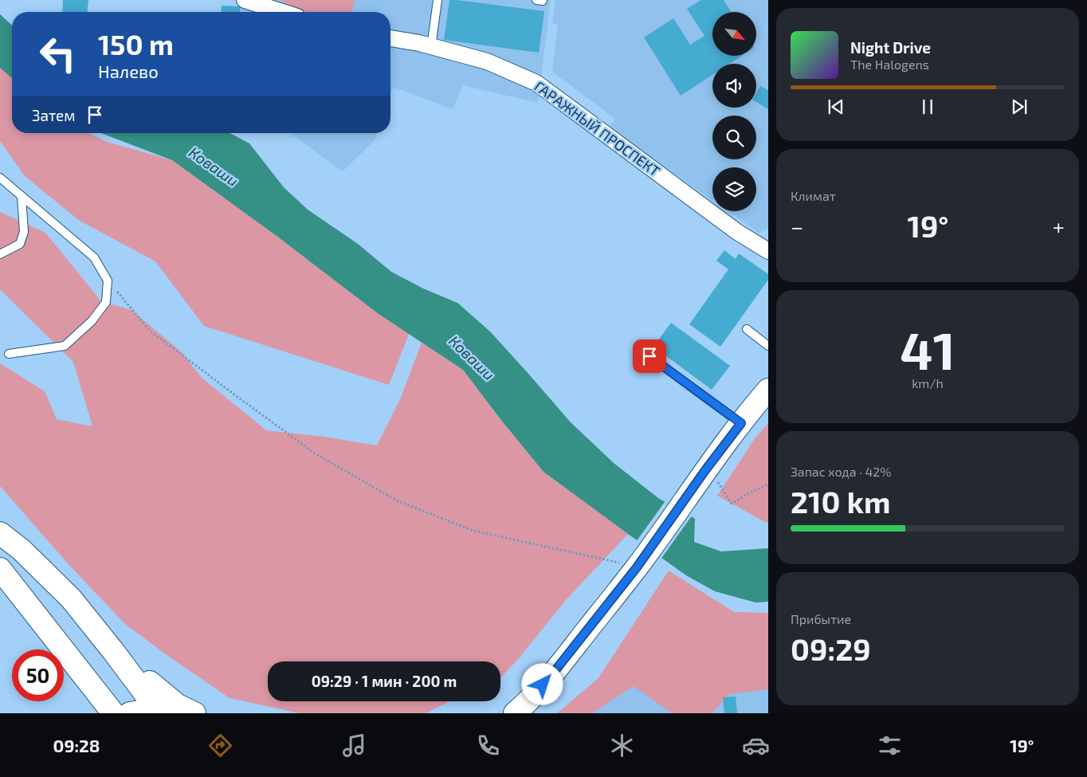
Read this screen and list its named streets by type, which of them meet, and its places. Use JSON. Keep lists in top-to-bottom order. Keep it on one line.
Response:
{"streets":{"street":["ГАРАЖНЫЙ ПРОСПЕКТ"]},"water":["Коваши"],"north":"bottom right","page":{"turn":["150 m","Налево"],"song":["Night Drive","The Halogens"],"then":"Затем","tile":["Климат",["41","km/h"],["Запас хода · 42%","210 km"],["Прибытие","09:29"]],"heat":["−","19°","+"],"limit":"50","trip":"09:29 · 1 мин · 200 m","tabs":["09:28","19°"]}}
